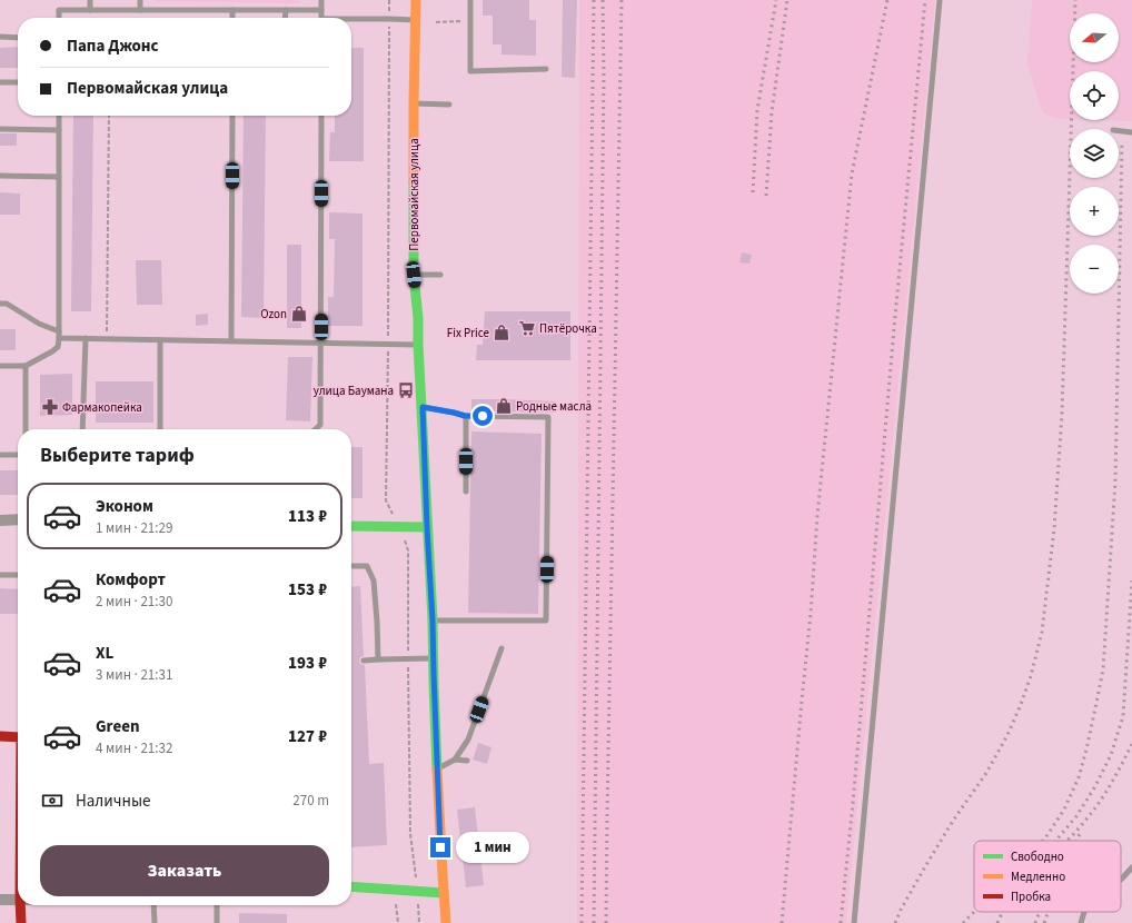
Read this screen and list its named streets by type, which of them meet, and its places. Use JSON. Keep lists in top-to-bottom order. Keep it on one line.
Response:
{"streets":{"main road":["Первомайская улица"]},"places":{"shop":["Ozon","Fix Price","Родные масла"],"supermarket":["Пятёрочка"],"bus stop":["улица Баумана"],"pharmacy":["Фармакопейка"]},"legend":["Свободно","Медленно","Пробка"],"north":"left","page":{"map_buttons":["+","−"],"banner":["Папа Джонс","Первомайская улица"],"heading":"Выберите тариф","list":[{"name":"Эконом","note":"1 мин · 21:29","value":"113 ₽"},{"name":"Комфорт","note":"2 мин · 21:30","value":"153 ₽"},{"name":"XL","note":"3 мин · 21:31","value":"193 ₽"},{"name":"Green","note":"4 мин · 21:32","value":"127 ₽"}],"pay":["Наличные","270 m"],"bubble":"1 мин","buttons":"Заказать"}}
